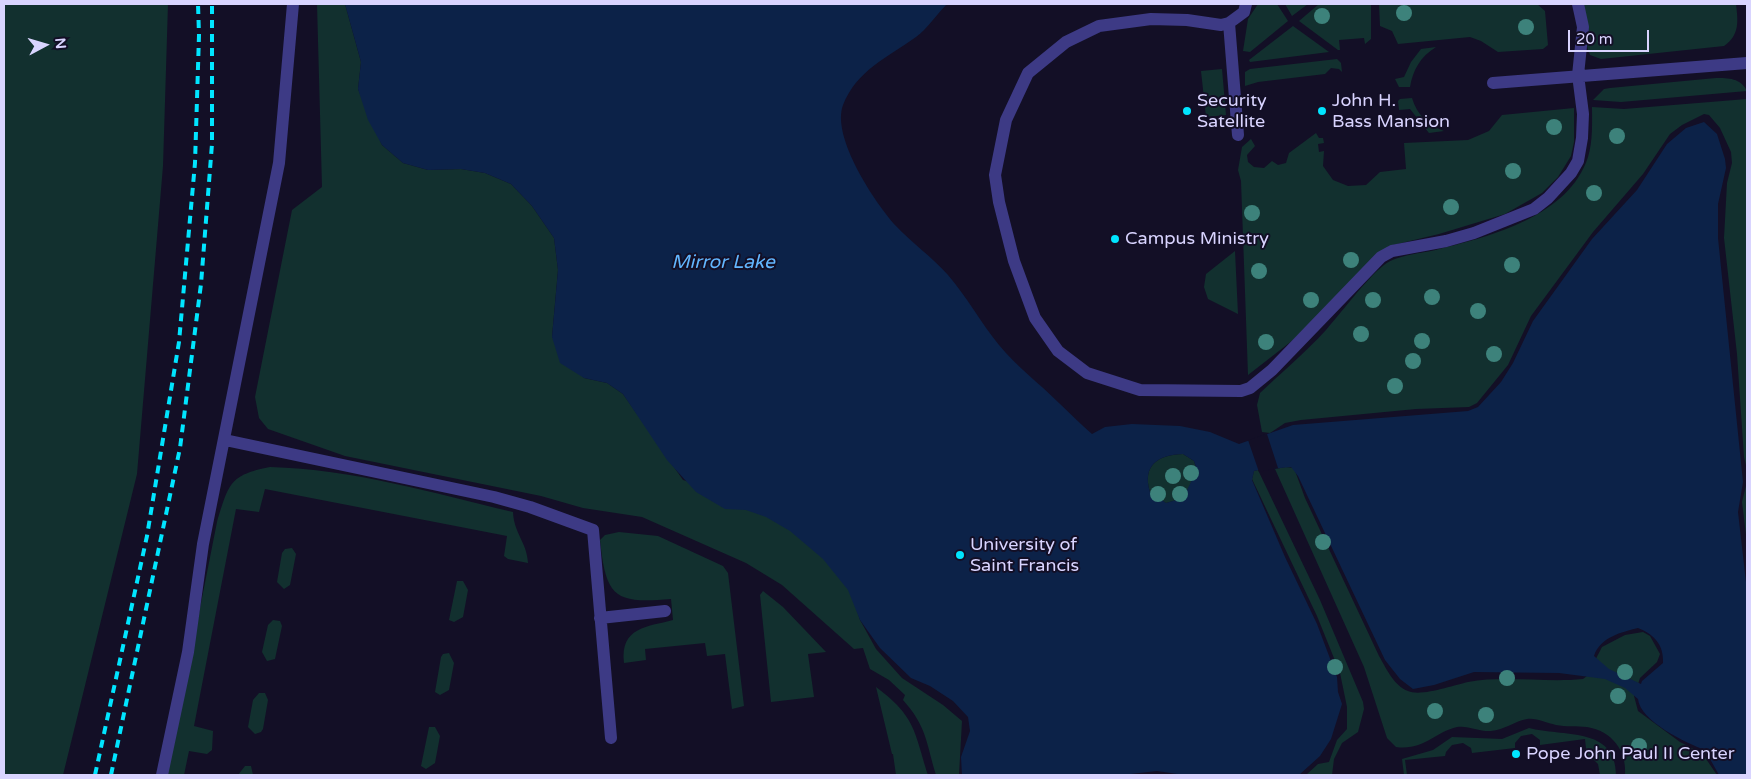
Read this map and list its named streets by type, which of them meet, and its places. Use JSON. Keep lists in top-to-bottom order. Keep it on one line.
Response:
{"water":["Mirror Lake"],"places":["Security Satellite","John H. Bass Mansion","Campus Ministry","University of Saint Francis","Pope John Paul II Center"],"scale_bar":"20 m","north":"right"}
